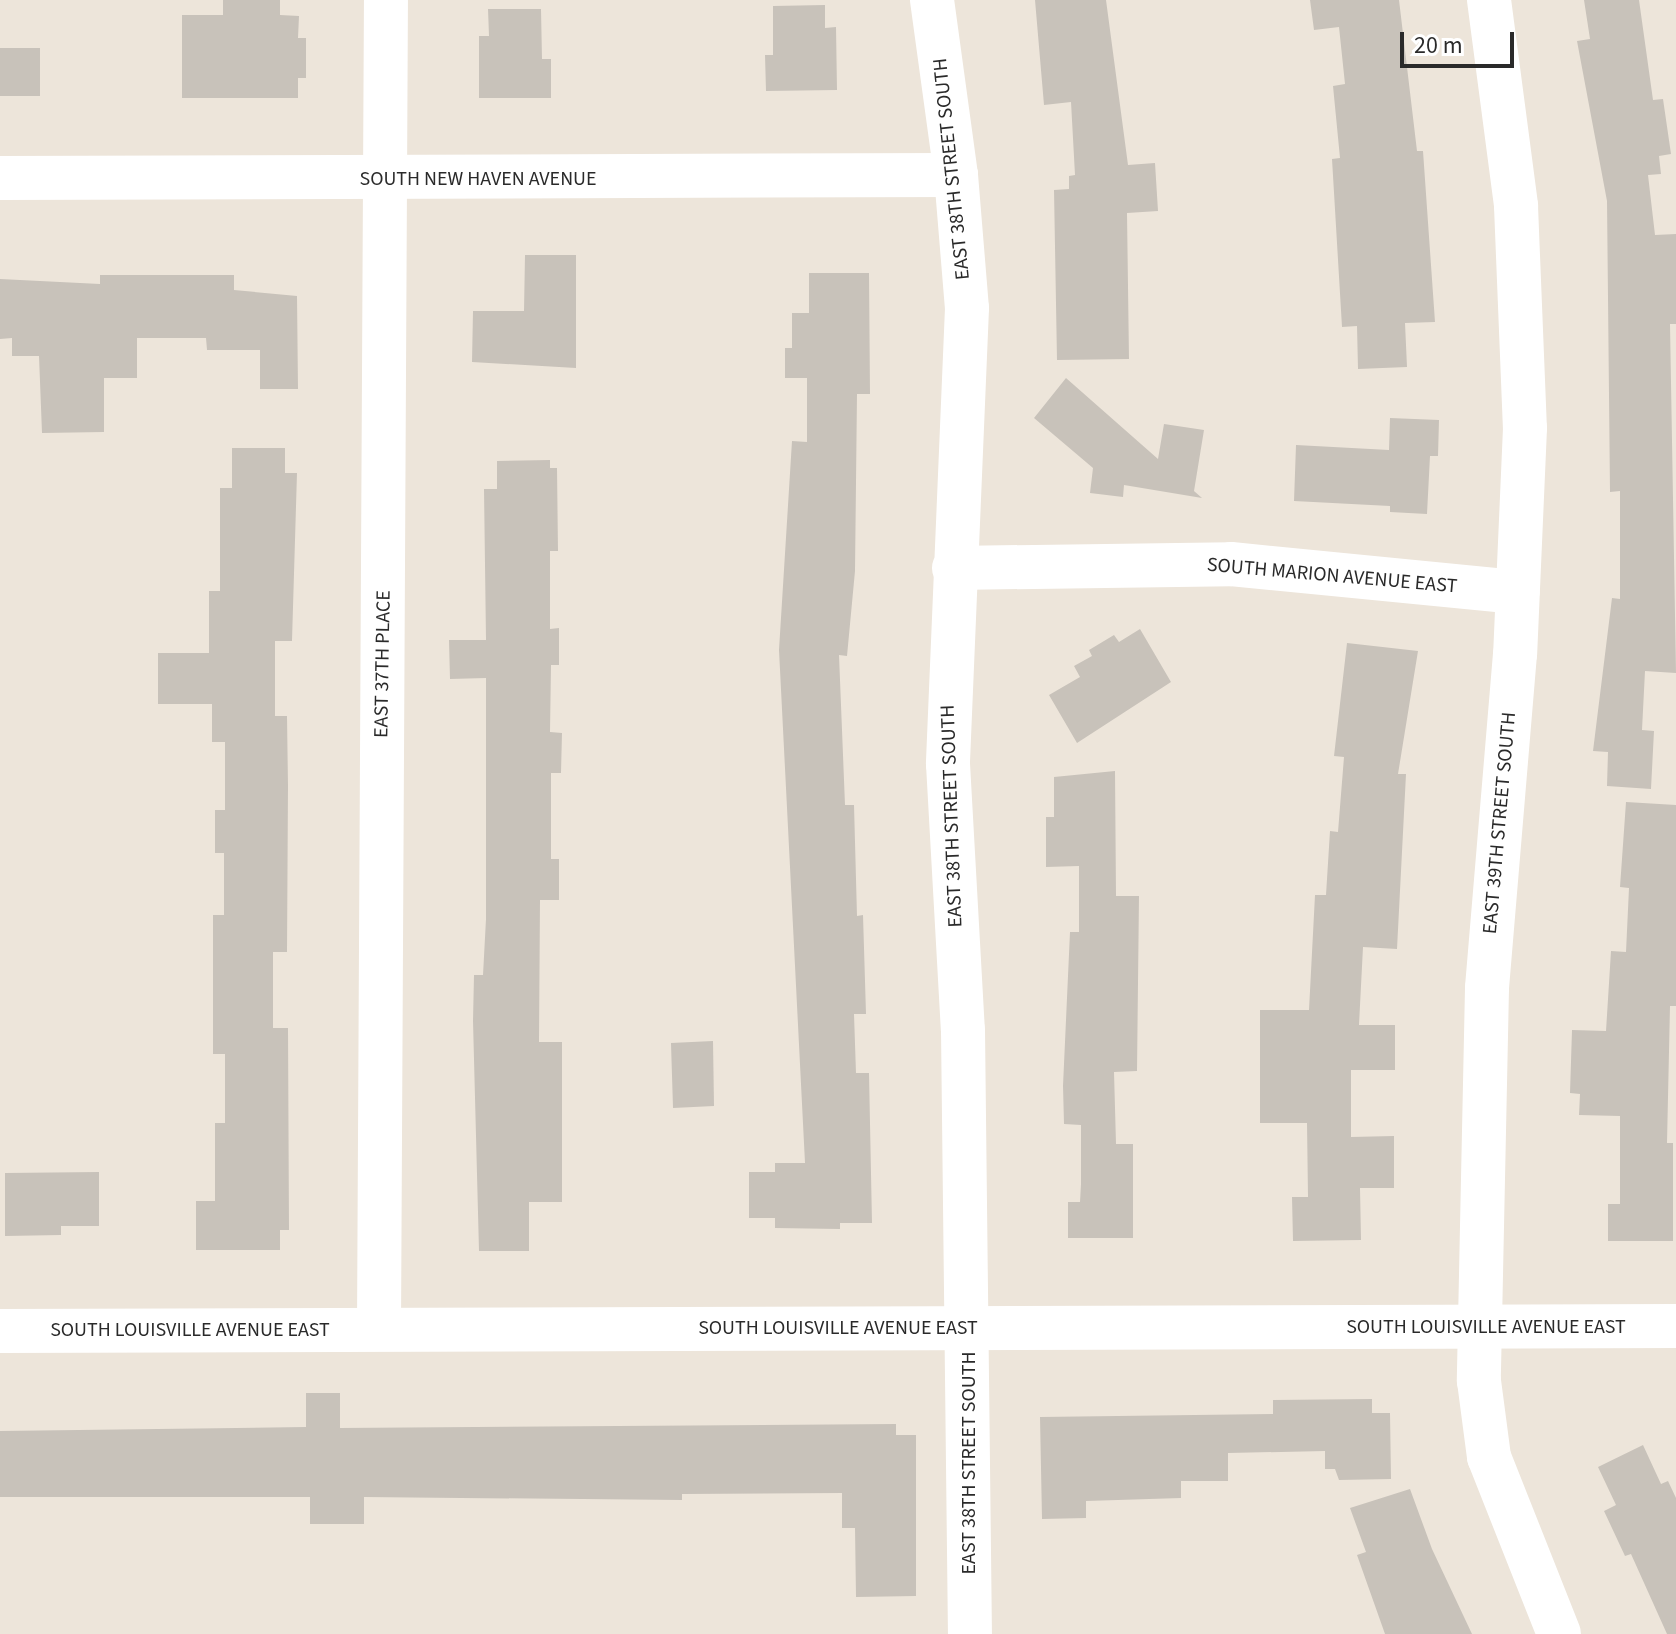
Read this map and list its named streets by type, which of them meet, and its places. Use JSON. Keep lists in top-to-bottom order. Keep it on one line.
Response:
{"streets":{"street":["EAST 38TH STREET SOUTH","SOUTH NEW HAVEN AVENUE","SOUTH MARION AVENUE EAST","EAST 37TH PLACE","EAST 39TH STREET SOUTH","SOUTH LOUISVILLE AVENUE EAST"]},"crossings":[["EAST 38TH STREET SOUTH","SOUTH NEW HAVEN AVENUE"],["EAST 38TH STREET SOUTH","SOUTH MARION AVENUE EAST"],["EAST 38TH STREET SOUTH","SOUTH LOUISVILLE AVENUE EAST"],["SOUTH NEW HAVEN AVENUE","EAST 37TH PLACE"],["SOUTH MARION AVENUE EAST","EAST 39TH STREET SOUTH"],["EAST 37TH PLACE","SOUTH LOUISVILLE AVENUE EAST"],["EAST 39TH STREET SOUTH","SOUTH LOUISVILLE AVENUE EAST"]],"scale_bar":"20 m"}
